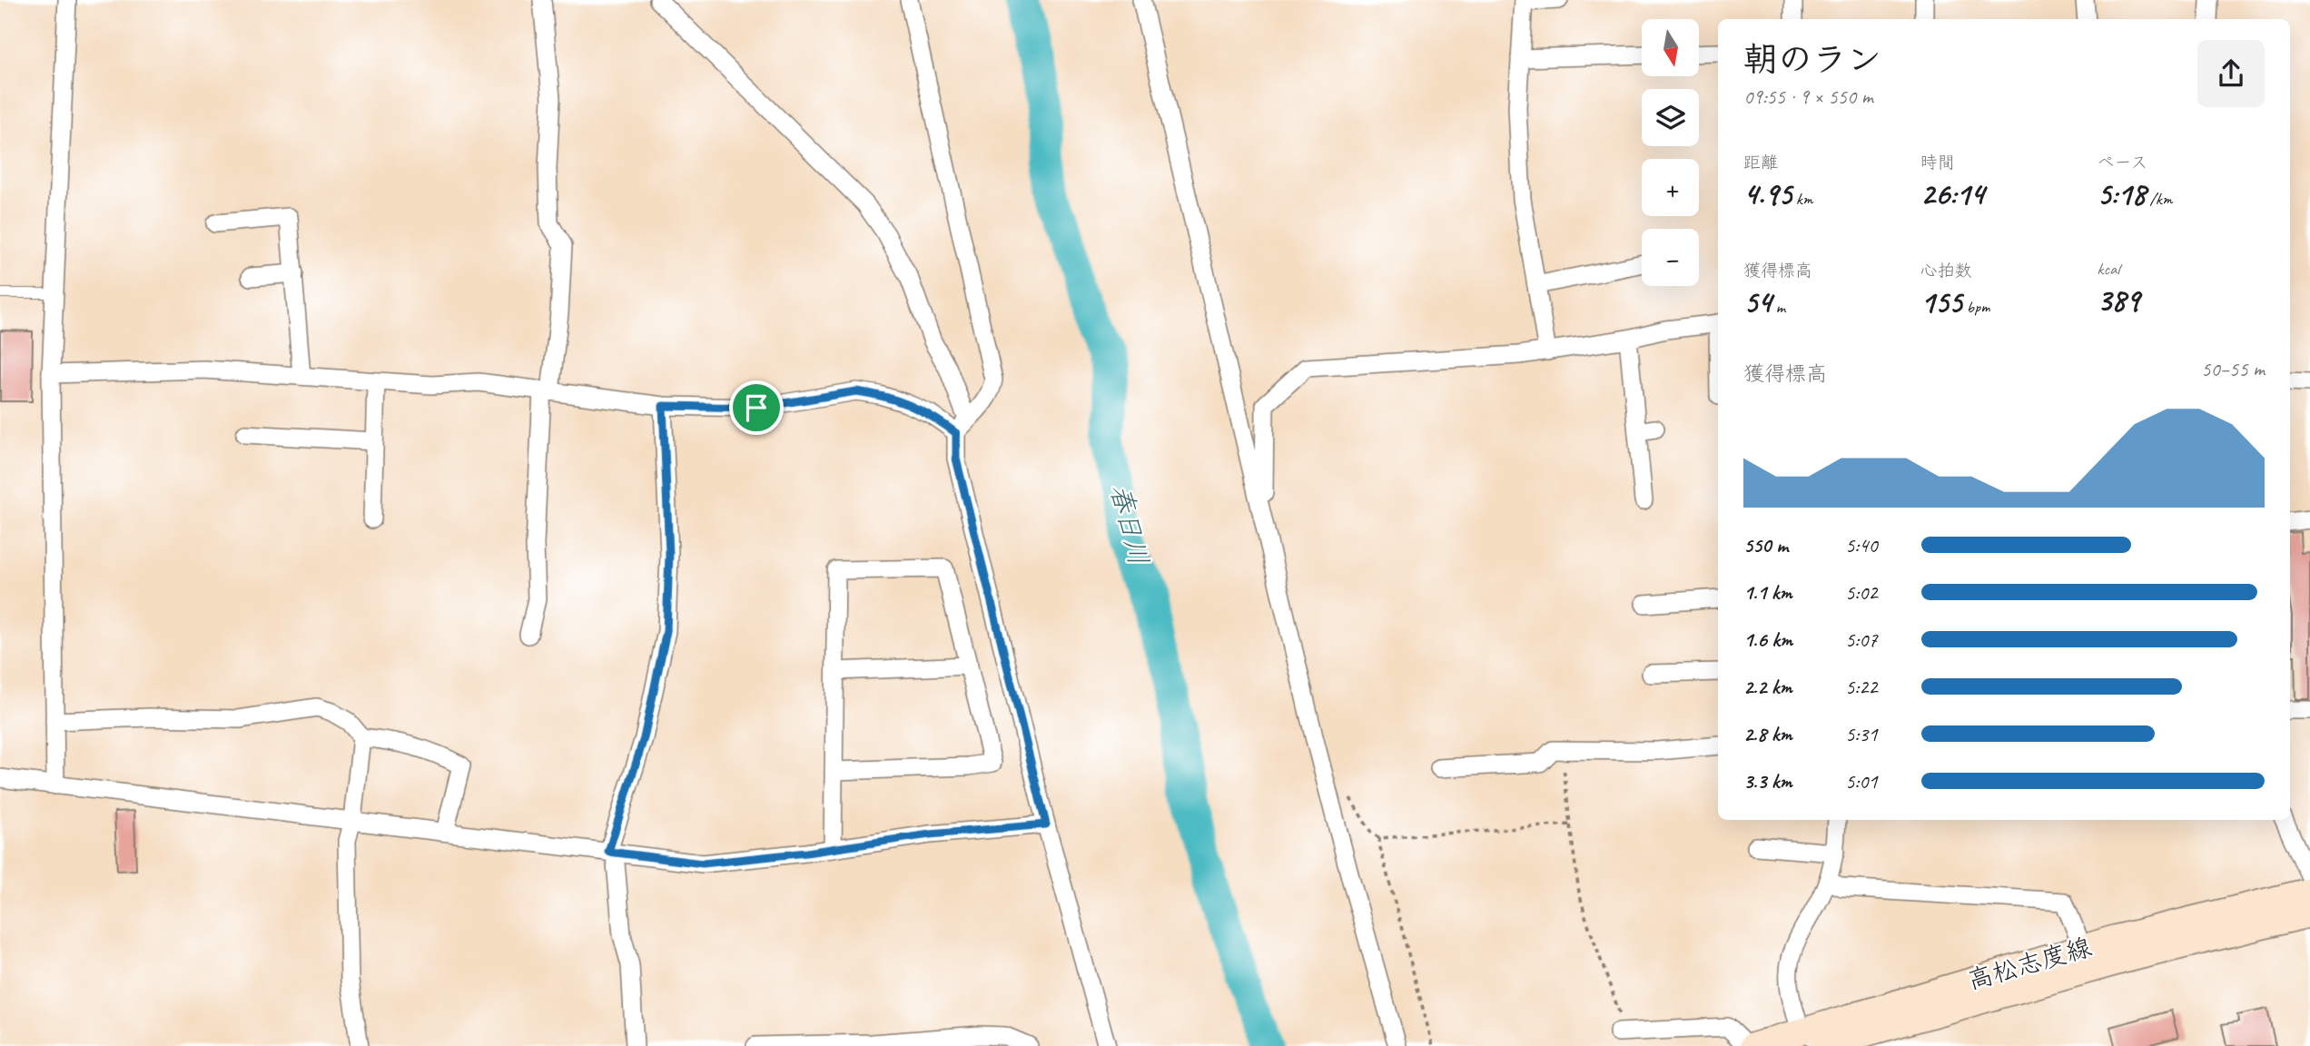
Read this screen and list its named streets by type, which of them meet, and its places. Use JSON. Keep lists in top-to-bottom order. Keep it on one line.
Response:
{"streets":{"main road":["高松志度線"]},"water":["春日川"],"north":"bottom","page":{"map_buttons":["+","−"],"heading":["朝のラン","09:55 · 9 × 550 m"],"stats":[["距離","4.95 km"],["時間","26:14"],["ペース","5:18 /km"],["獲得標高","54 m"],["心拍数","155 bpm"],["kcal","389"]],"chart":["獲得標高","50–55 m"],"list":[{"name":"550 m","note":"5:40"},{"name":"1.1 km","note":"5:02"},{"name":"1.6 km","note":"5:07"},{"name":"2.2 km","note":"5:22"},{"name":"2.8 km","note":"5:31"},{"name":"3.3 km","note":"5:01"}]}}
